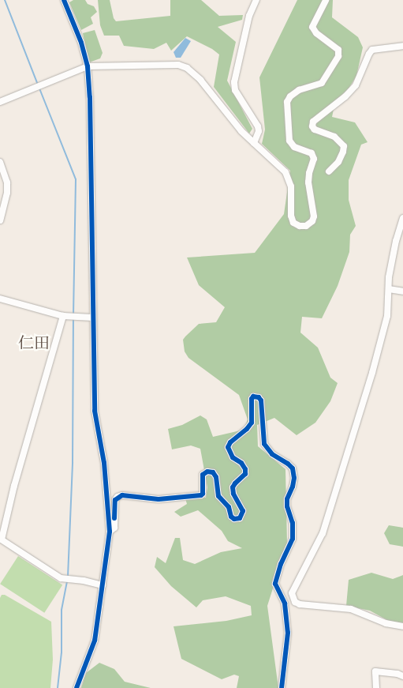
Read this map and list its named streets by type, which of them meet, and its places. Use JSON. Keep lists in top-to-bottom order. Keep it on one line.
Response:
{"districts":["仁田"]}
